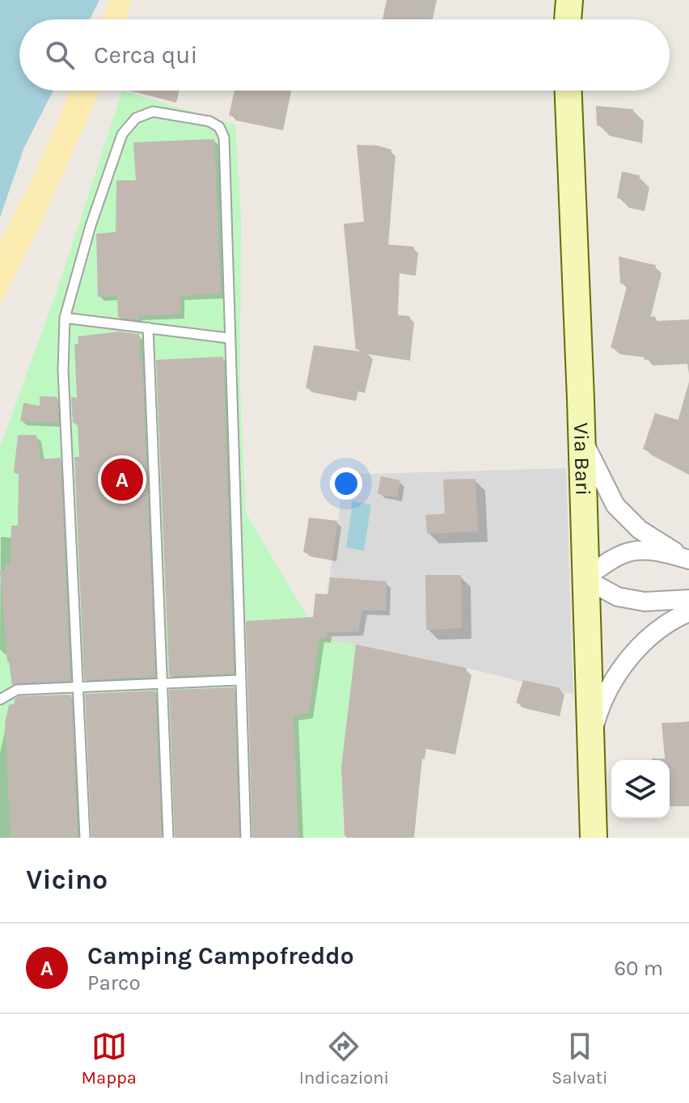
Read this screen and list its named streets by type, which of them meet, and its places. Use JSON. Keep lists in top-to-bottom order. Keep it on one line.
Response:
{"streets":{"main road":["Via Bari"]},"page":{"search":"Cerca qui","pins":"A","heading":"Vicino","list":[{"mark":"A","name":"Camping Campofreddo","note":"Parco","value":"60 m"}],"nav":["Mappa","Indicazioni","Salvati"]}}
